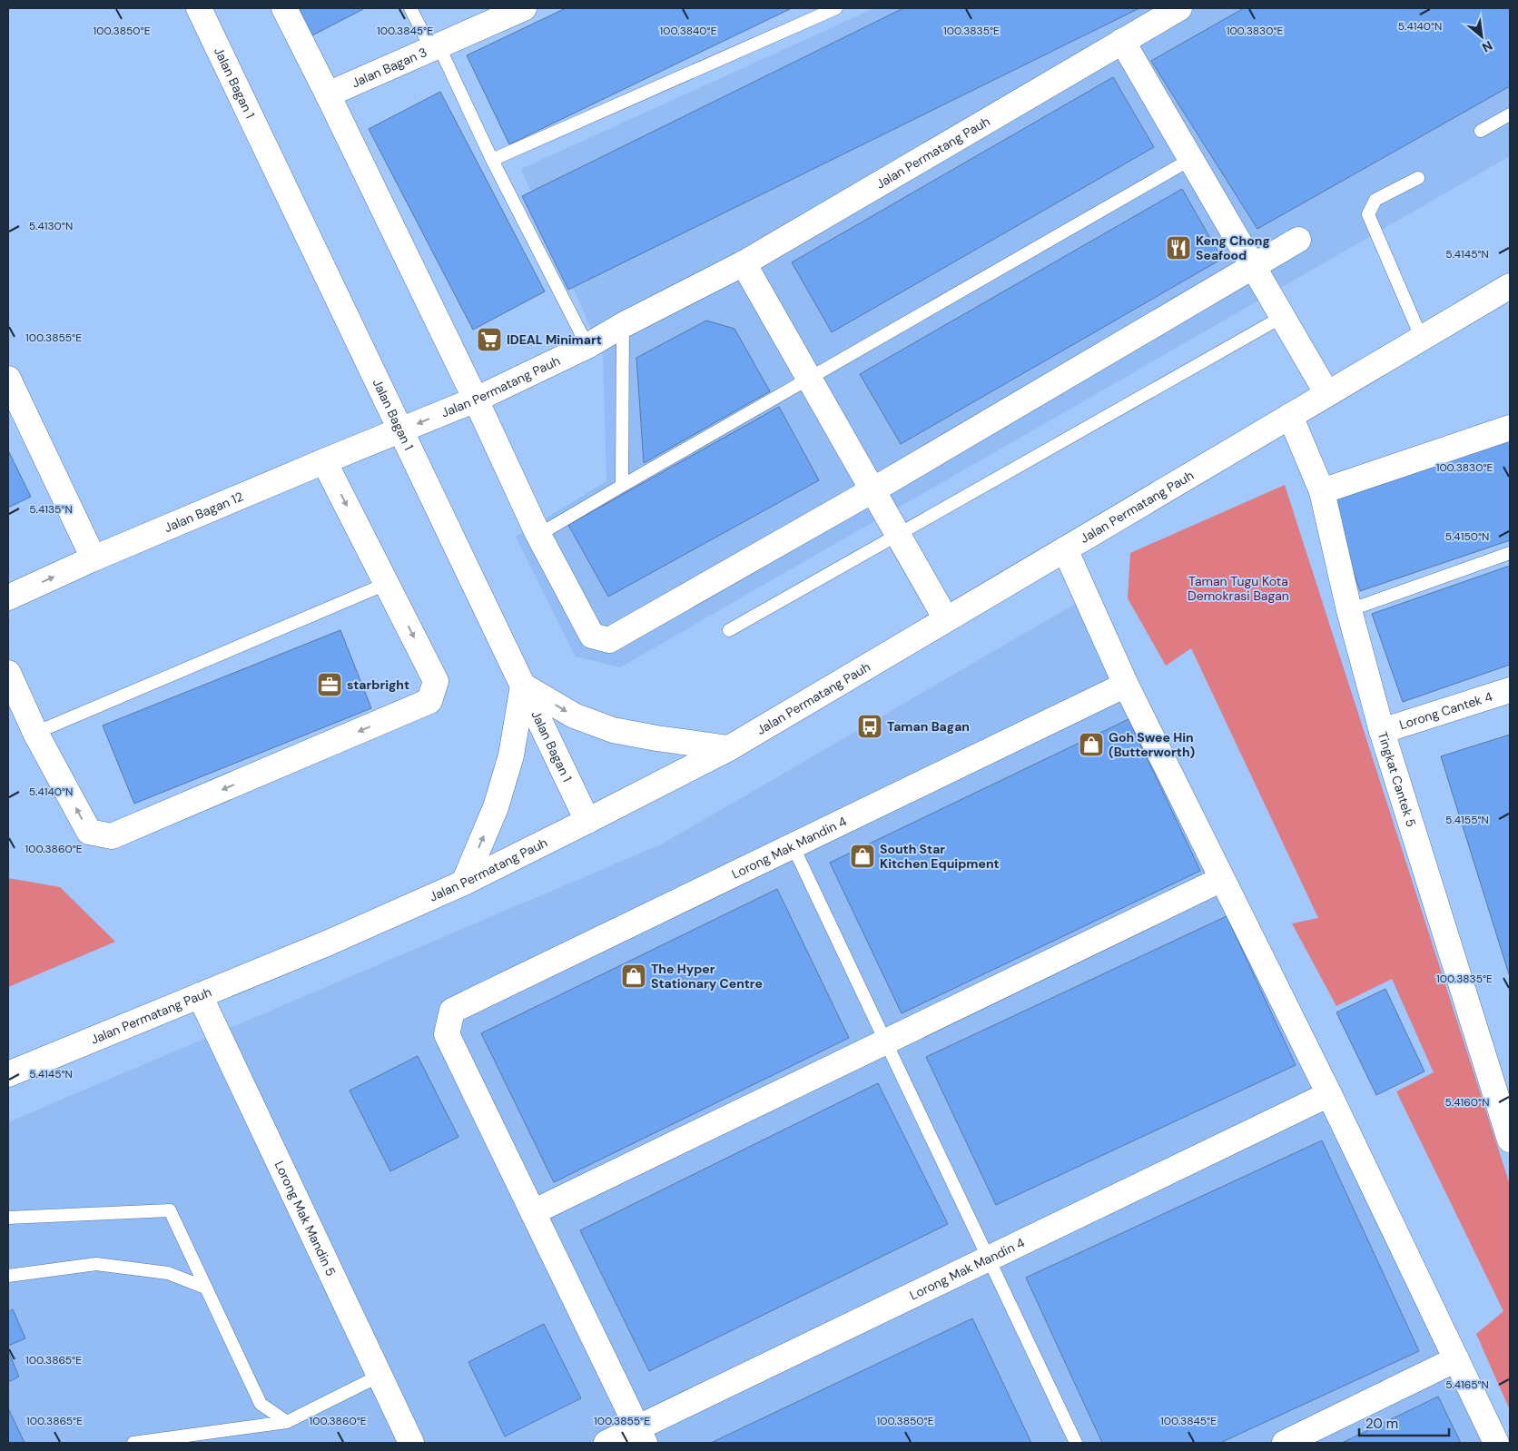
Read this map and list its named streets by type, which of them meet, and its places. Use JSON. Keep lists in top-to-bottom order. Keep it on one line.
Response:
{"streets":{"street":["Jalan Bagan 3","Jalan Bagan 1","Jalan Permatang Pauh","Jalan Bagan 12","Lorong Cantek 4","Tingkat Cantek 5","Lorong Mak Mandin 4","Lorong Mak Mandin 5"]},"crossings":[["Jalan Bagan 1","Jalan Permatang Pauh"],["Jalan Bagan 1","Jalan Bagan 12"],["Jalan Permatang Pauh","Jalan Bagan 12"],["Jalan Permatang Pauh","Tingkat Cantek 5"],["Jalan Permatang Pauh","Lorong Mak Mandin 5"],["Lorong Cantek 4","Tingkat Cantek 5"]],"parks":["Taman Tugu Kota Demokrasi Bagan"],"places":{"restaurant":["Keng Chong Seafood"],"supermarket":["IDEAL Minimart"],"office":["starbright"],"bus stop":["Taman Bagan"],"shop":["Goh Swee Hin (Butterworth)","South Star Kitchen Equipment","The Hyper Stationary Centre"]},"scale_bar":"20 m","north":"bottom right","coordinates":["5.4140°N","100.3850°E","100.3845°E","100.3840°E","100.3835°E","100.3830°E","5.4130°N","5.4145°N","100.3855°E","5.4135°N","5.4150°N","5.4155°N","100.3860°E","5.4160°N","100.3865°E","5.4165°N"]}
